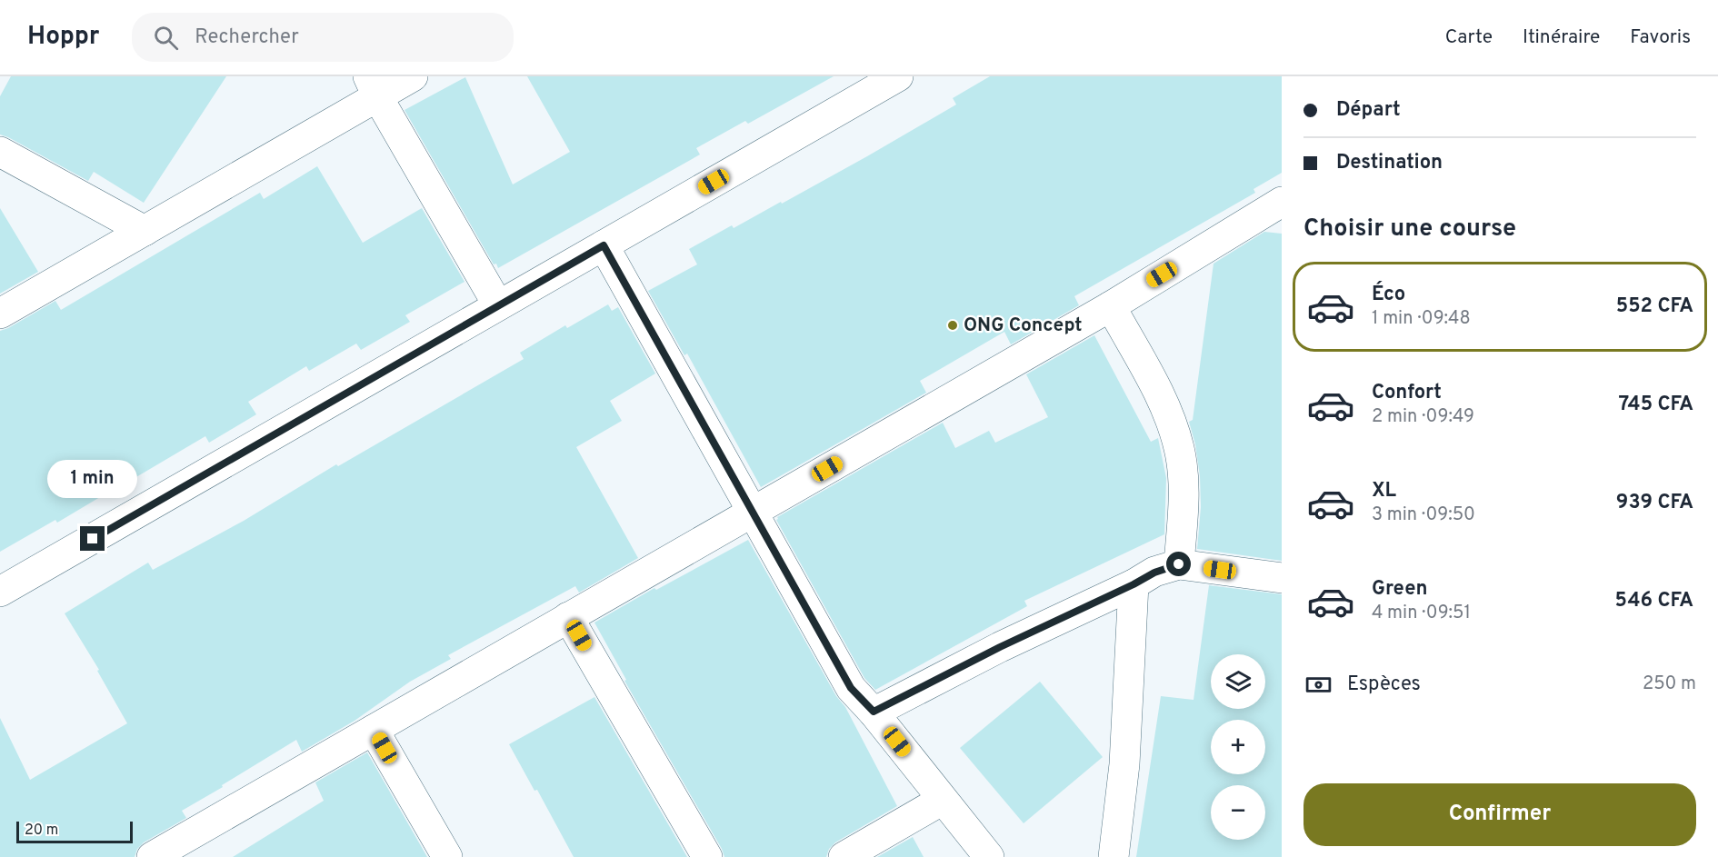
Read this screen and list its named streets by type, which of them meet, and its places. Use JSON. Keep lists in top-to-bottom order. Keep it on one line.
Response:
{"places":["ONG Concept"],"scale_bar":"20 m","page":{"header":"Hoppr","search":"Rechercher","nav":["Carte","Itinéraire","Favoris"],"banner":["Départ","Destination"],"heading":"Choisir une course","list":[{"name":"Éco","note":"1 min · 09:48","value":"552 CFA"},{"name":"Confort","note":"2 min · 09:49","value":"745 CFA"},{"name":"XL","note":"3 min · 09:50","value":"939 CFA"},{"name":"Green","note":"4 min · 09:51","value":"546 CFA"}],"bubble":"1 min","map_buttons":["+","−"],"pay":["Espèces","250 m"],"buttons":"Confirmer","scale":"20 m"}}
